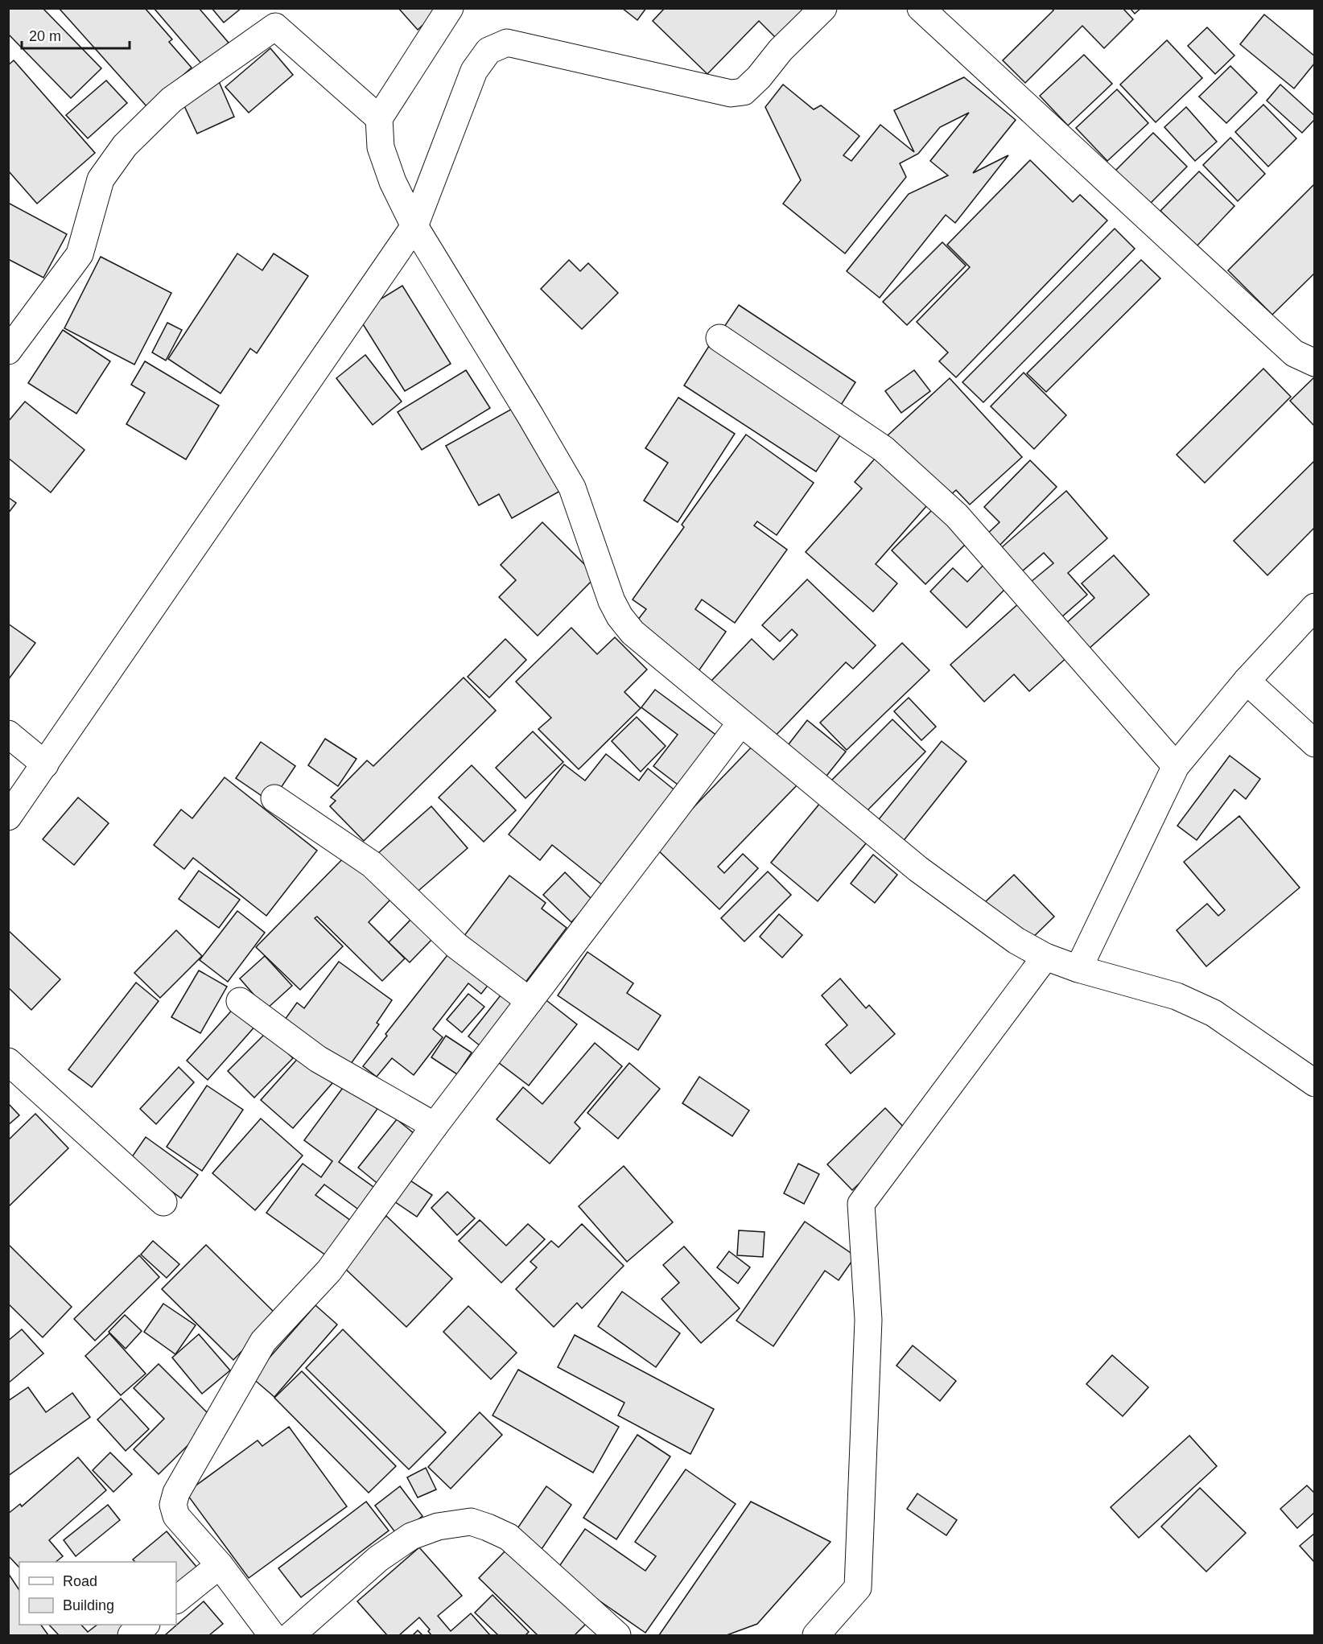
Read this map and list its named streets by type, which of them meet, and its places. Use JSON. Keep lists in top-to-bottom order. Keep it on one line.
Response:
{"legend":["Road","Building"],"scale_bar":"20 m"}
